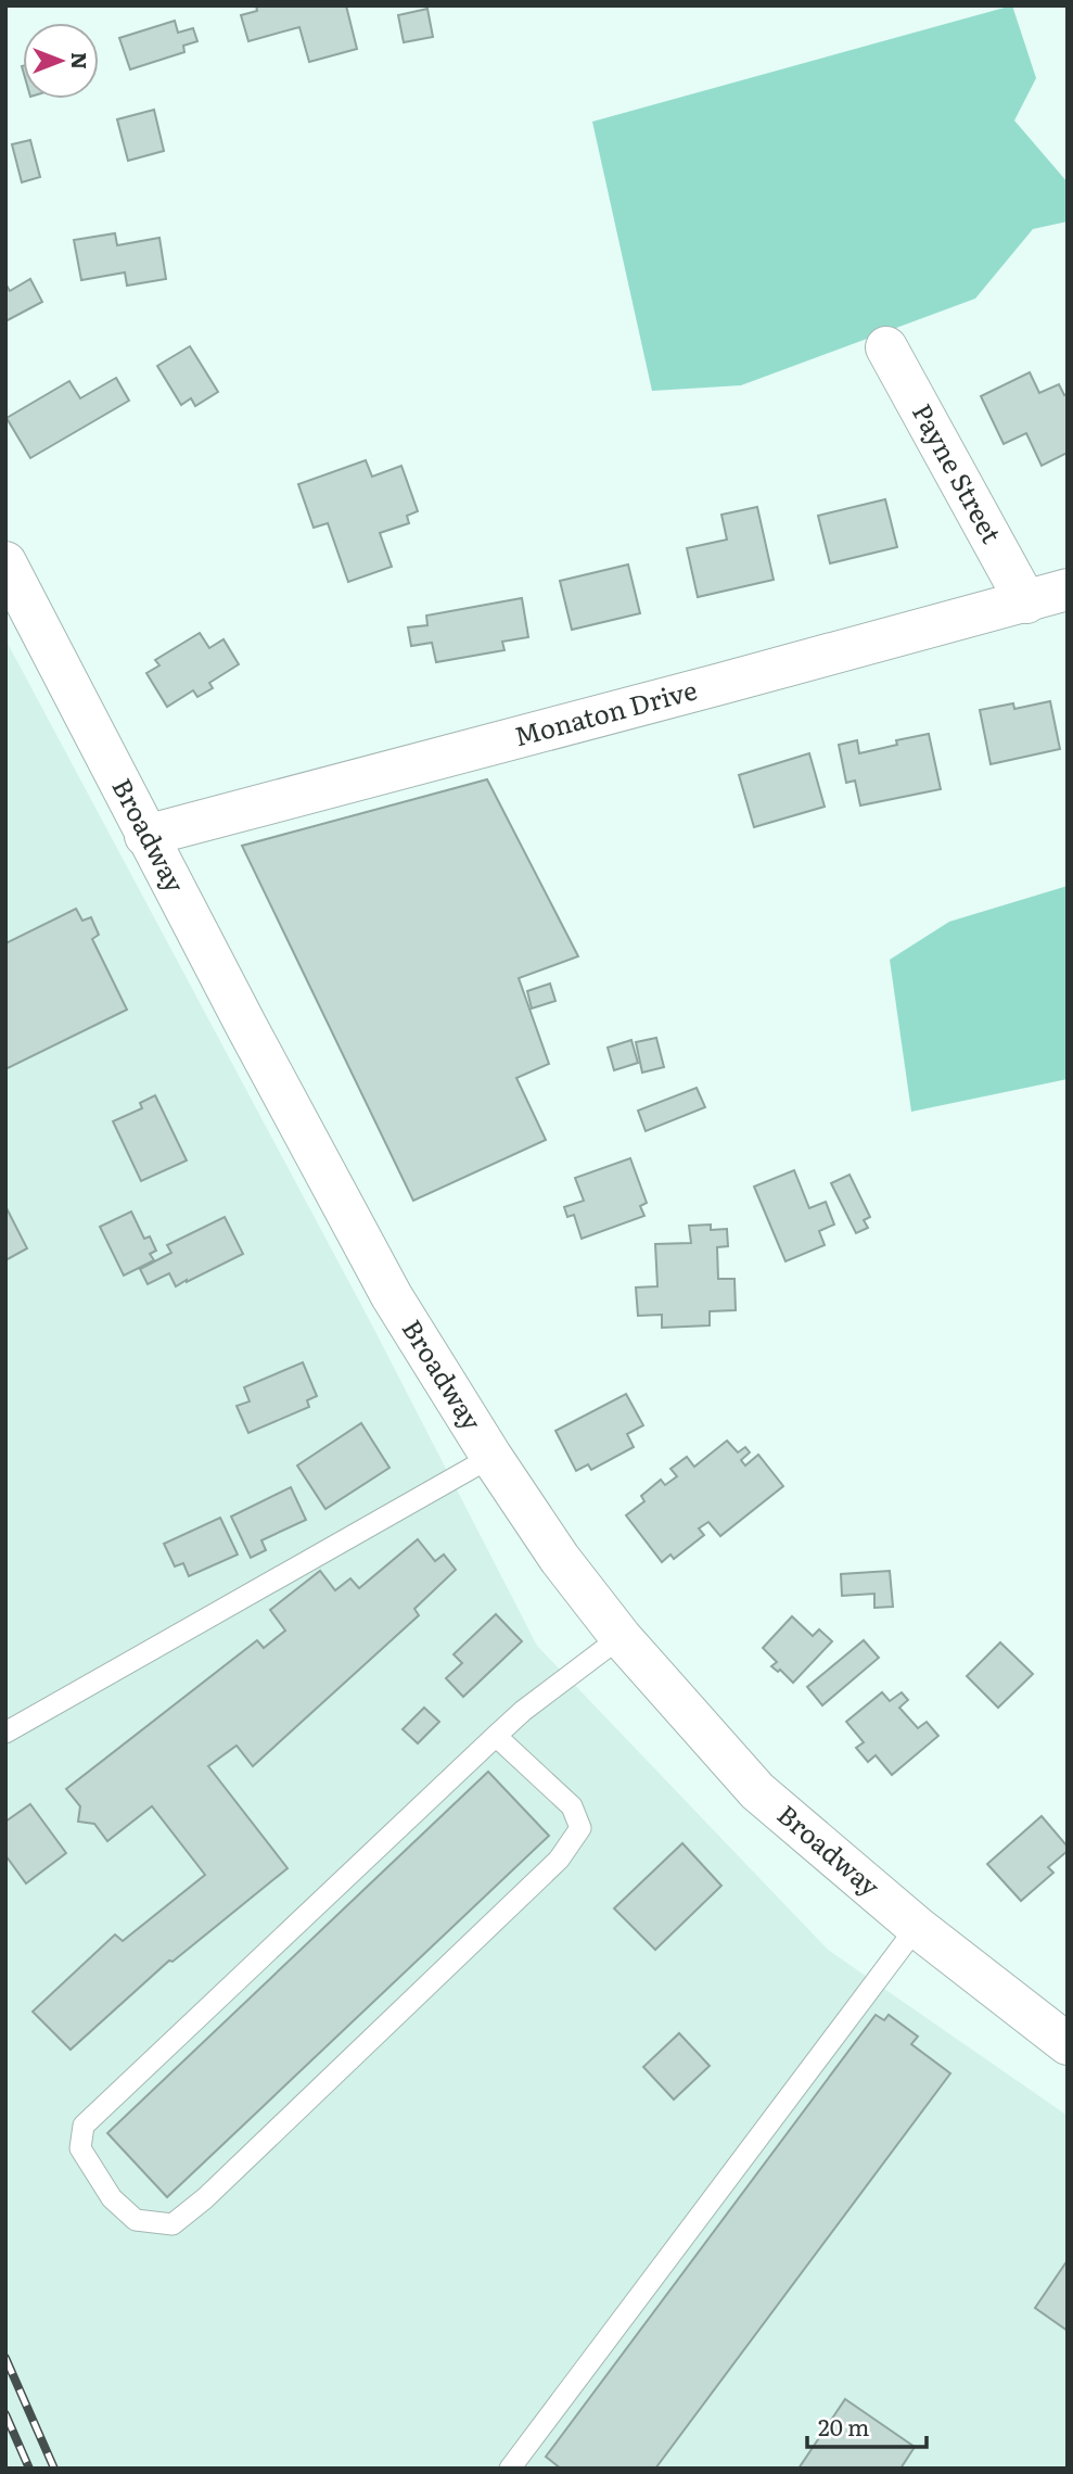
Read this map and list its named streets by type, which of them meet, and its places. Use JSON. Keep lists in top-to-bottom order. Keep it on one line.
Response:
{"streets":{"street":["Payne Street","Monaton Drive","Broadway"]},"crossings":[["Payne Street","Monaton Drive"],["Monaton Drive","Broadway"]],"scale_bar":"20 m","north":"right"}
